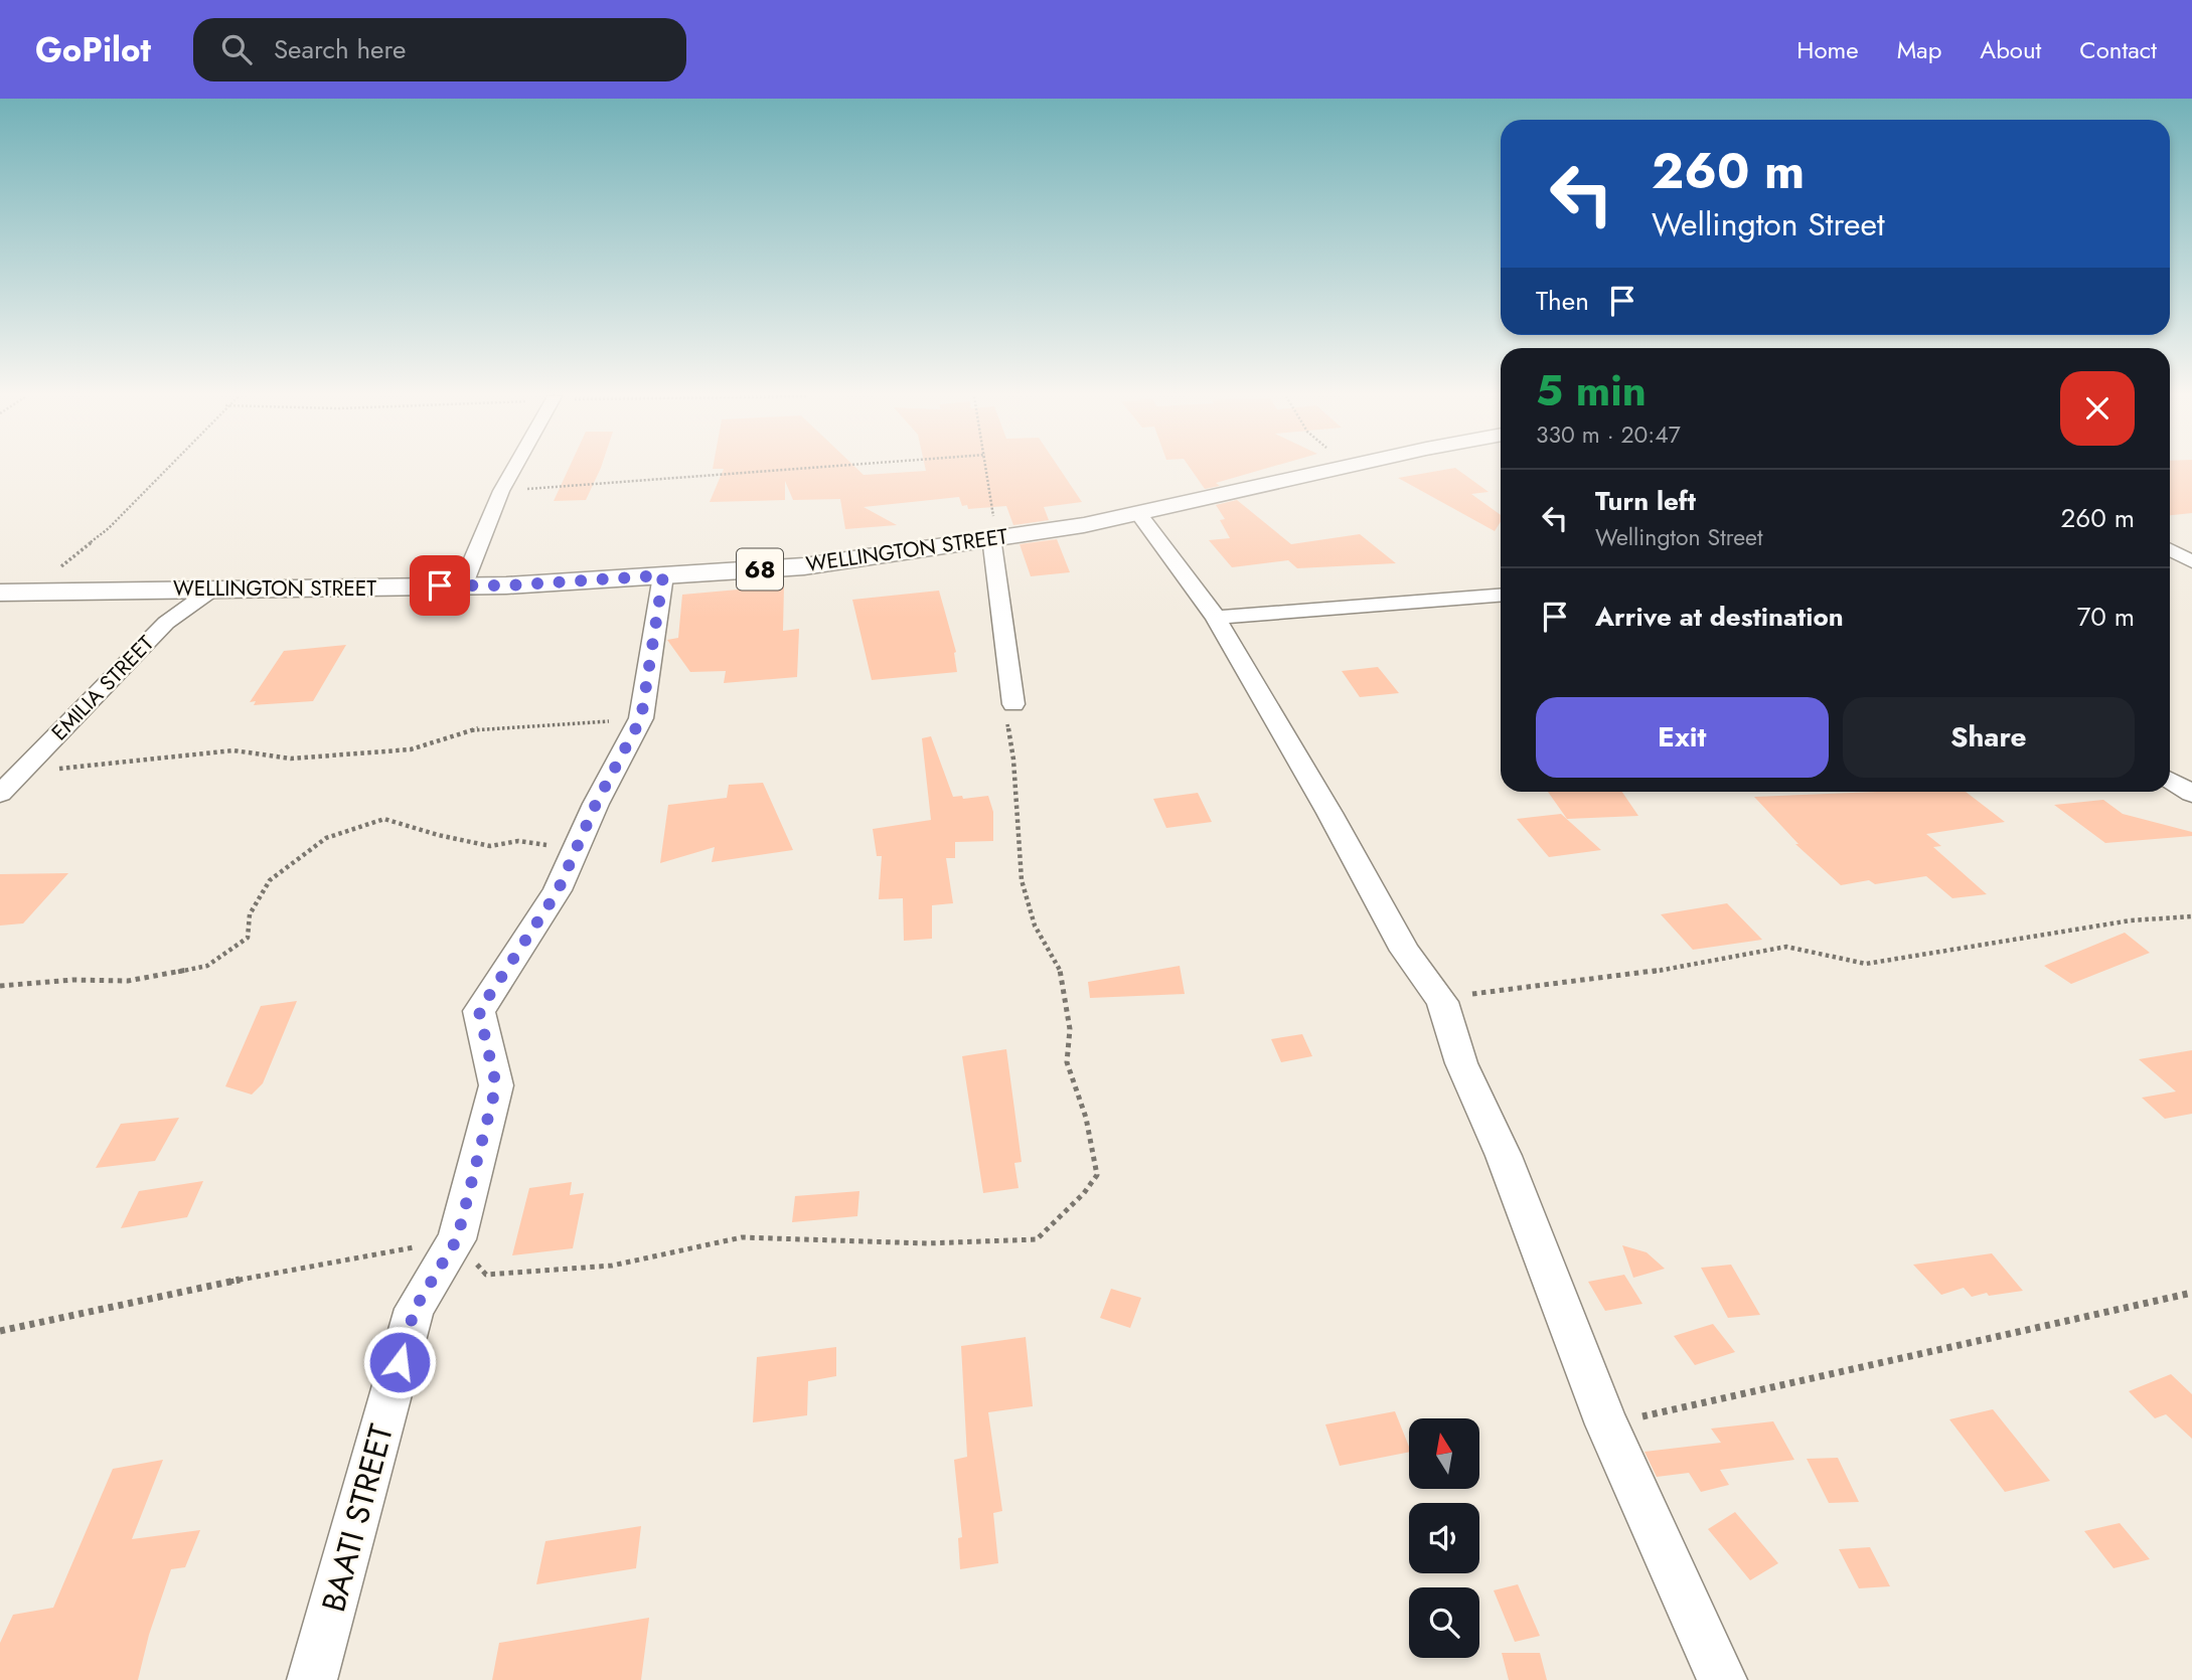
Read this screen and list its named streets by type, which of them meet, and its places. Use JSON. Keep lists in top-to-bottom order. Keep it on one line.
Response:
{"streets":{"main road":["WELLINGTON STREET","68"],"street":["EMILIA STREET","BAATI STREET"]},"crossings":[["WELLINGTON STREET","EMILIA STREET"],["WELLINGTON STREET","BAATI STREET"]],"north":"top","page":{"header":"GoPilot","search":"Search here","nav":["Home","Map","About","Contact"],"turn":["260 m","Wellington Street"],"then":"Then","heading":["5 min","330 m · 20:47"],"list":[{"name":"Turn left","note":"Wellington Street","value":"260 m"},{"name":"Arrive at destination","value":"70 m"}],"buttons":["Exit","Share"]}}
